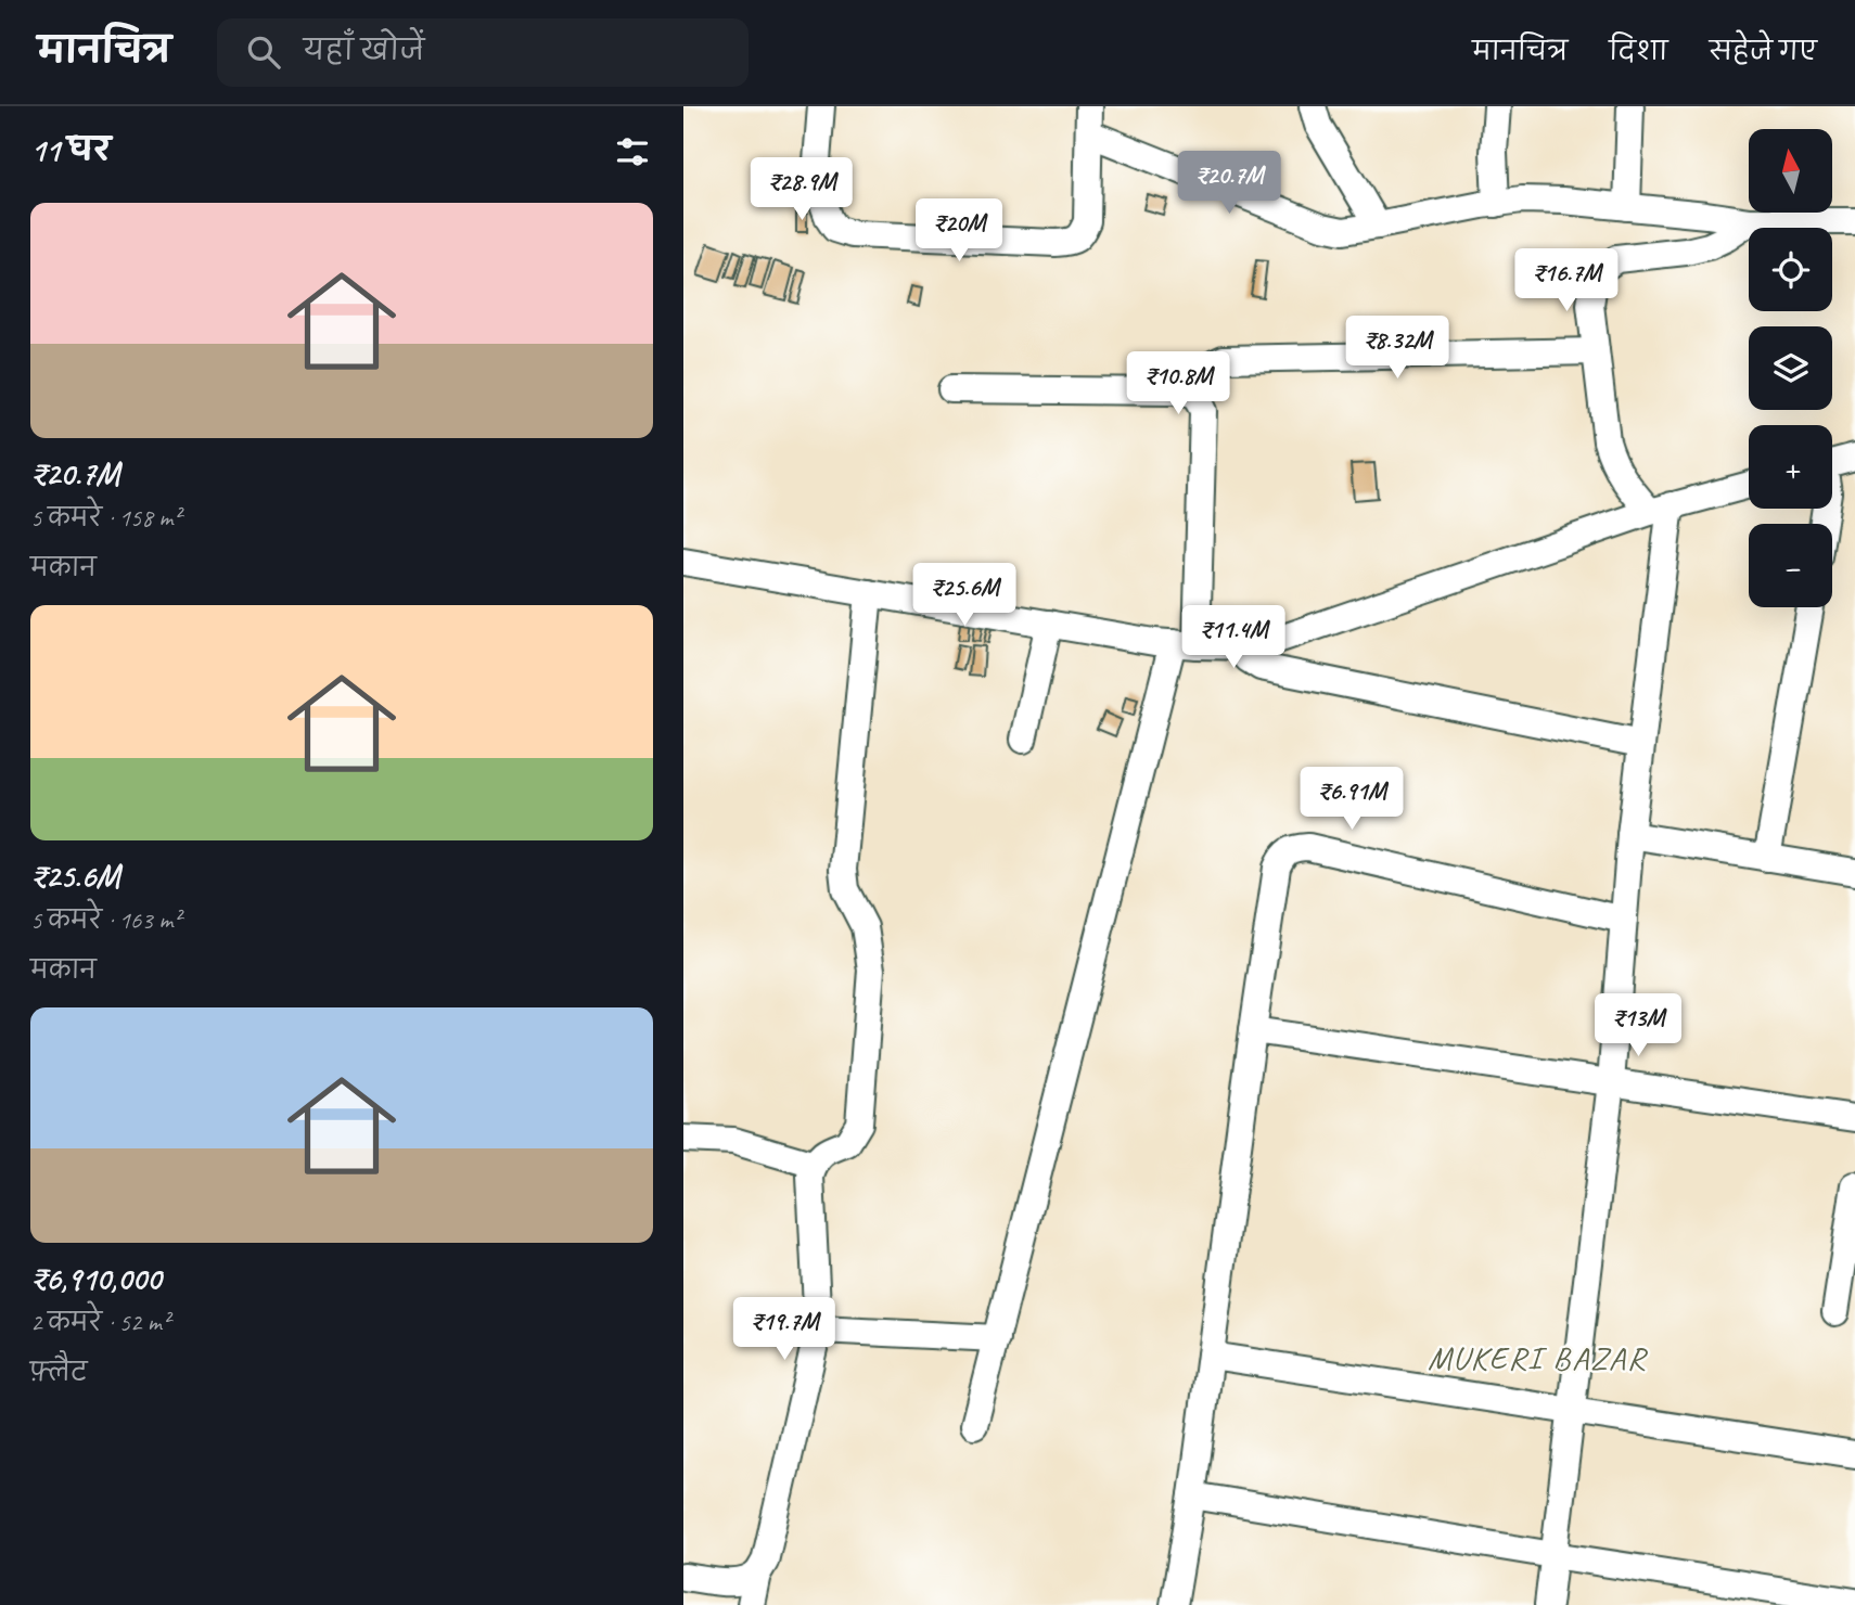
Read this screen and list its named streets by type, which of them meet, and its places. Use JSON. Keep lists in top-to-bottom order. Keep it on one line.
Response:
{"districts":["MUKERI BAZAR"],"north":"top","page":{"header":"मानचित्र","search":"यहाँ खोजें","nav":["मानचित्र","दिशा","सहेजे गए"],"heading":"11 घर","map_buttons":["+","−"],"price":["₹20.7M","₹28.9M","₹20M","₹16.7M","₹8.32M","₹10.8M","₹25.6M","₹11.4M","₹6.91M","₹13M","₹19.7M"],"list":[{"name":"₹20.7M","note":"5 कमरे · 158 m² · मकान"},{"name":"₹25.6M","note":"5 कमरे · 163 m² · मकान"},{"name":"₹6,910,000","note":"2 कमरे · 52 m² · फ़्लैट"}]}}
